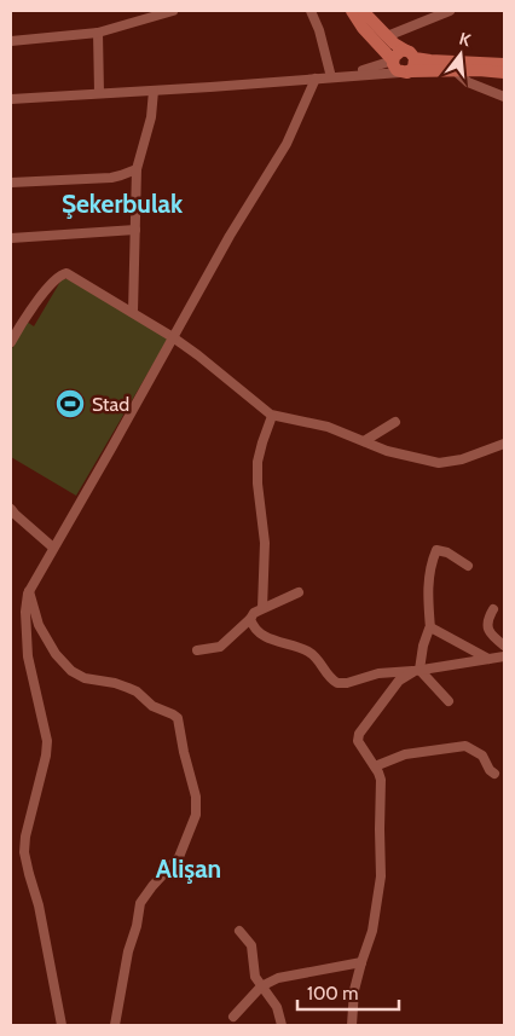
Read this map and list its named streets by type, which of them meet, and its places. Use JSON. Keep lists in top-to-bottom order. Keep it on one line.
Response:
{"districts":["Şekerbulak","Alişan"],"places":{"sports":["Stad"]},"scale_bar":"100 m","north":"top"}
